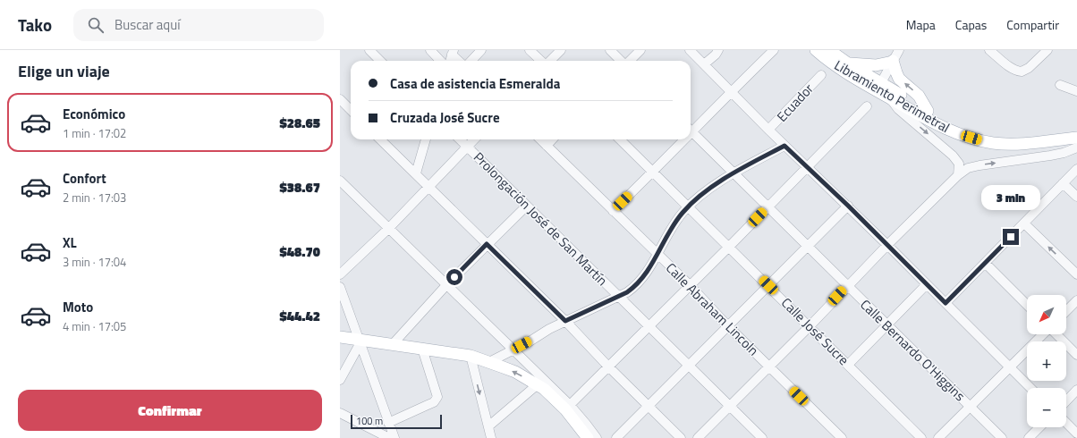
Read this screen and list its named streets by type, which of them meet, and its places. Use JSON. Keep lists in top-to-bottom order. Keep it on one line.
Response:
{"streets":{"main road":["Libramiento Perimetral"],"street":["Ecuador","Prolongación José de San Martín","Calle Abraham Lincoln","Calle José Sucre","Calle Bernardo O'Higgins"]},"scale_bar":"100 m","north":"bottom left","page":{"header":"Tako","search":"Buscar aquí","nav":["Mapa","Capas","Compartir"],"heading":"Elige un viaje","banner":["Casa de asistencia Esmeralda","Cruzada José Sucre"],"list":[{"name":"Económico","note":"1 min · 17:02","value":"$28.65"},{"name":"Confort","note":"2 min · 17:03","value":"$38.67"},{"name":"XL","note":"3 min · 17:04","value":"$48.70"},{"name":"Moto","note":"4 min · 17:05","value":"$44.42"}],"bubble":"3 min","map_buttons":["+","−"],"buttons":"Confirmar","scale":"100 m"}}
